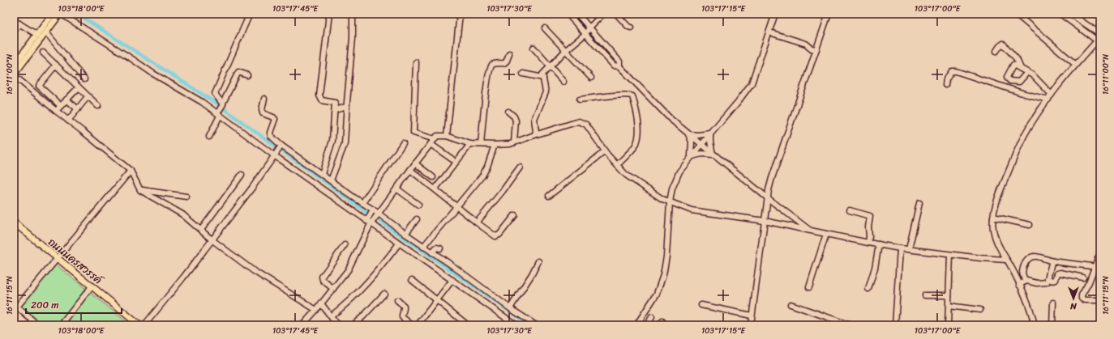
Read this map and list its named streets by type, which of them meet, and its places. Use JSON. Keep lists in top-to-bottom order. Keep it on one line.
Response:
{"streets":{"main road":["ถนนนครสวรรค์"]},"scale_bar":"200 m","north":"bottom","coordinates":["103°18'00\"E","103°17'45\"E","103°17'30\"E","103°17'15\"E","103°17'00\"E","16°11'00\"N","16°11'15\"N"]}
